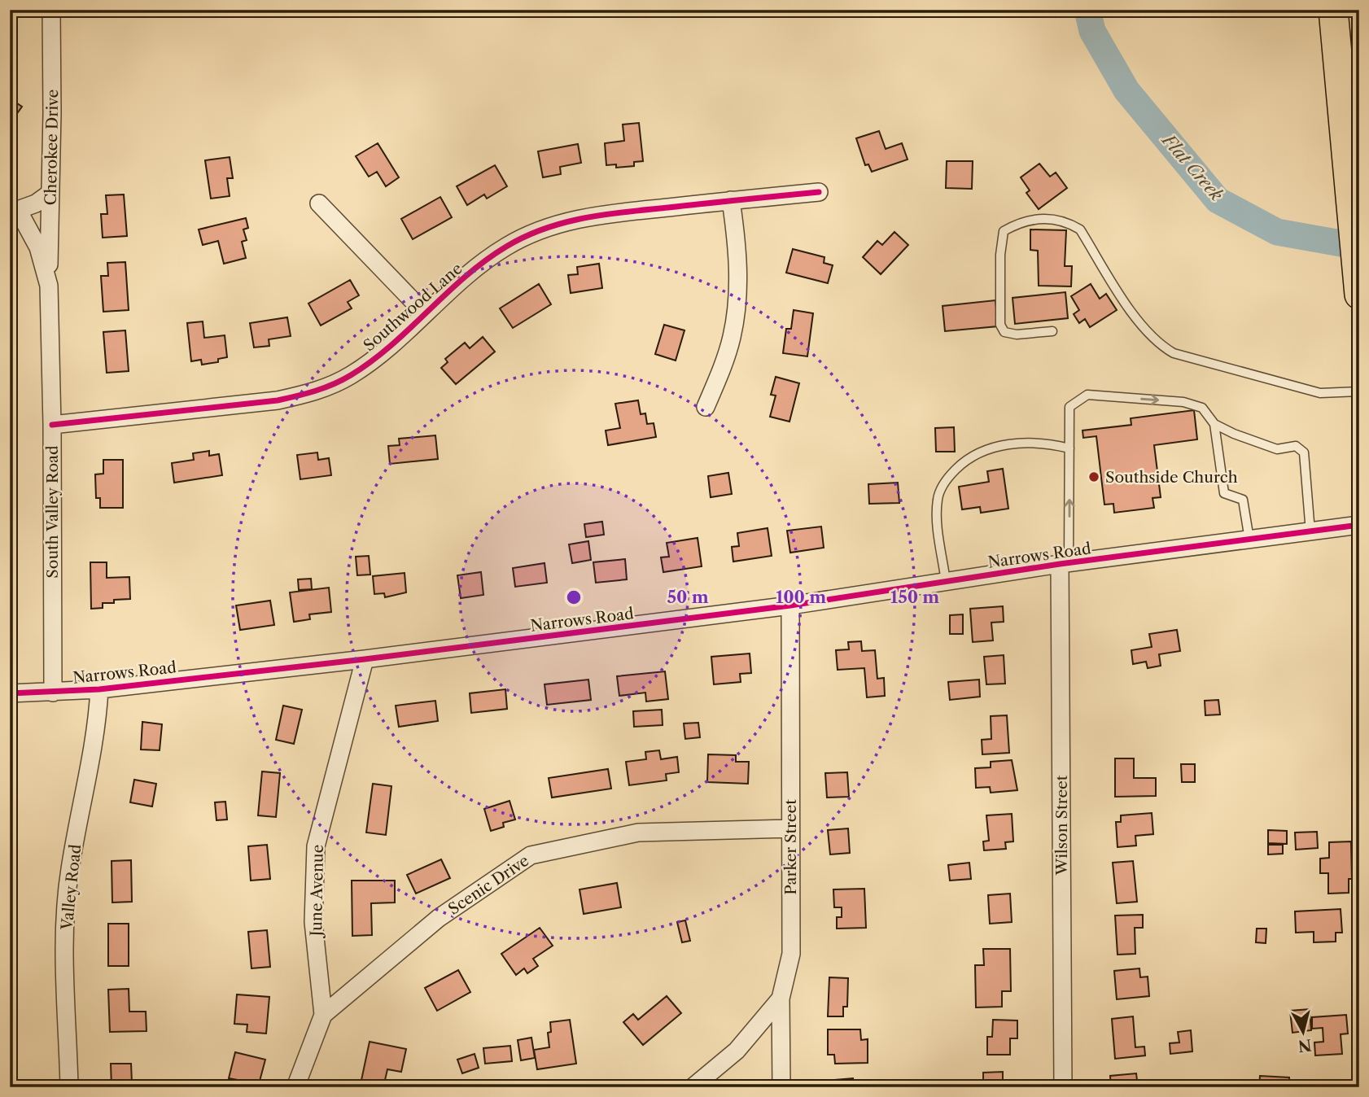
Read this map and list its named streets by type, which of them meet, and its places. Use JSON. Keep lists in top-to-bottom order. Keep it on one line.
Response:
{"streets":{"street":["Cherokee Drive","Southwood Lane","South Valley Road","Narrows Road","Wilson Street","Parker Street","Scenic Drive","Valley Road","June Avenue"]},"crossings":[["Cherokee Drive","South Valley Road"],["Southwood Lane","South Valley Road"],["South Valley Road","Narrows Road"],["Narrows Road","Wilson Street"],["Narrows Road","Parker Street"],["Narrows Road","Valley Road"],["Narrows Road","June Avenue"],["Parker Street","Scenic Drive"],["Scenic Drive","June Avenue"]],"water":["Flat Creek"],"places":["Southside Church"],"north":"bottom","rings":["50 m","100 m","150 m"]}
